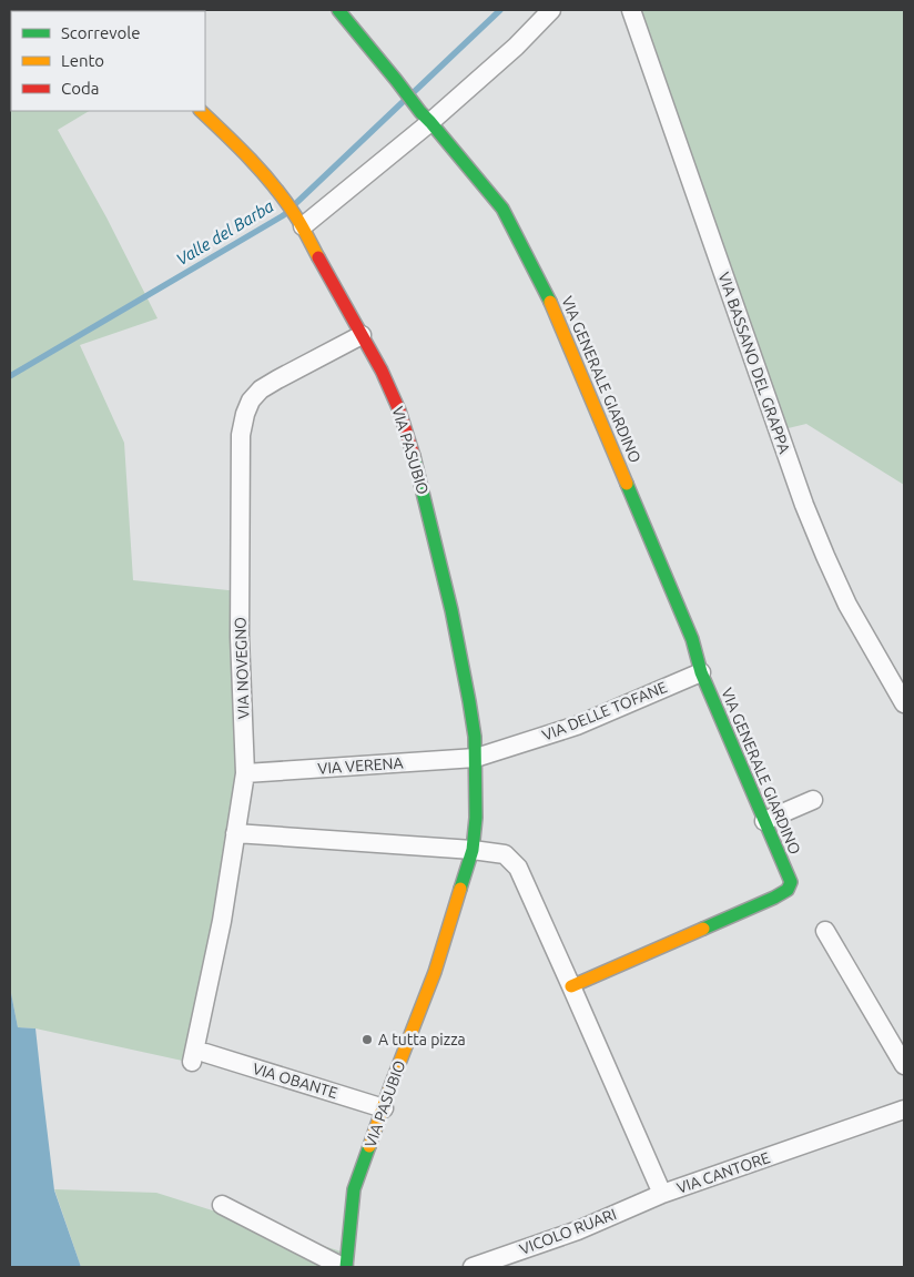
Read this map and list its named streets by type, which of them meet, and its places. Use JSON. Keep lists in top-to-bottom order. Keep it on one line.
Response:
{"streets":{"main road":["VIA GENERALE GIARDINO","VIA PASUBIO"],"street":["VIA BASSANO DEL GRAPPA","VIA NOVEGNO","VIA DELLE TOFANE","VIA VERENA","VIA OBANTE","VIA CANTORE","VICOLO RUARI"]},"crossings":[["VIA GENERALE GIARDINO","VIA DELLE TOFANE"],["VIA GENERALE GIARDINO","VIA CANTORE"],["VIA PASUBIO","VIA NOVEGNO"],["VIA PASUBIO","VIA DELLE TOFANE"],["VIA PASUBIO","VIA VERENA"],["VIA PASUBIO","VIA OBANTE"],["VIA PASUBIO","VIA CANTORE"],["VIA NOVEGNO","VIA VERENA"],["VIA NOVEGNO","VIA OBANTE"],["VIA DELLE TOFANE","VIA VERENA"],["VIA CANTORE","VICOLO RUARI"]],"water":["Valle del Barba"],"places":["A tutta pizza"],"legend":["Scorrevole","Lento","Coda"]}
